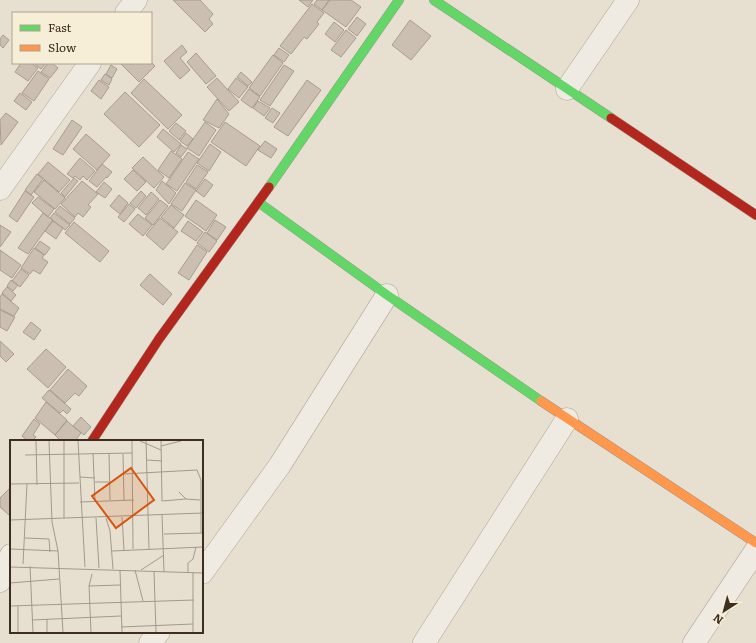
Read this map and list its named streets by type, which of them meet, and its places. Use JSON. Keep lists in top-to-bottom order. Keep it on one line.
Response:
{"legend":["Fast","Slow"],"north":"bottom left"}
